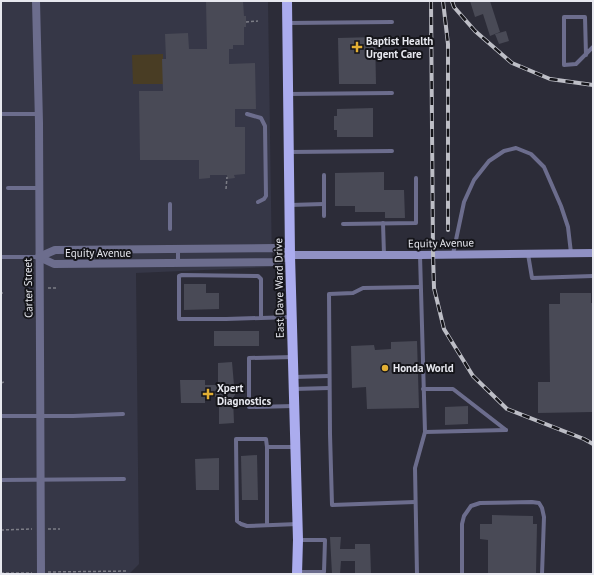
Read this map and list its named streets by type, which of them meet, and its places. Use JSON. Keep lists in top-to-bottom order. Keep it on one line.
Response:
{"streets":{"main road":["East Dave Ward Drive"],"street":["Equity Avenue","Carter Street"]},"crossings":[["Equity Avenue","Carter Street"],["Equity Avenue","East Dave Ward Drive"]],"places":{"health":["Baptist Health Urgent Care","Xpert Diagnostics"],"other":["Honda World"]}}
